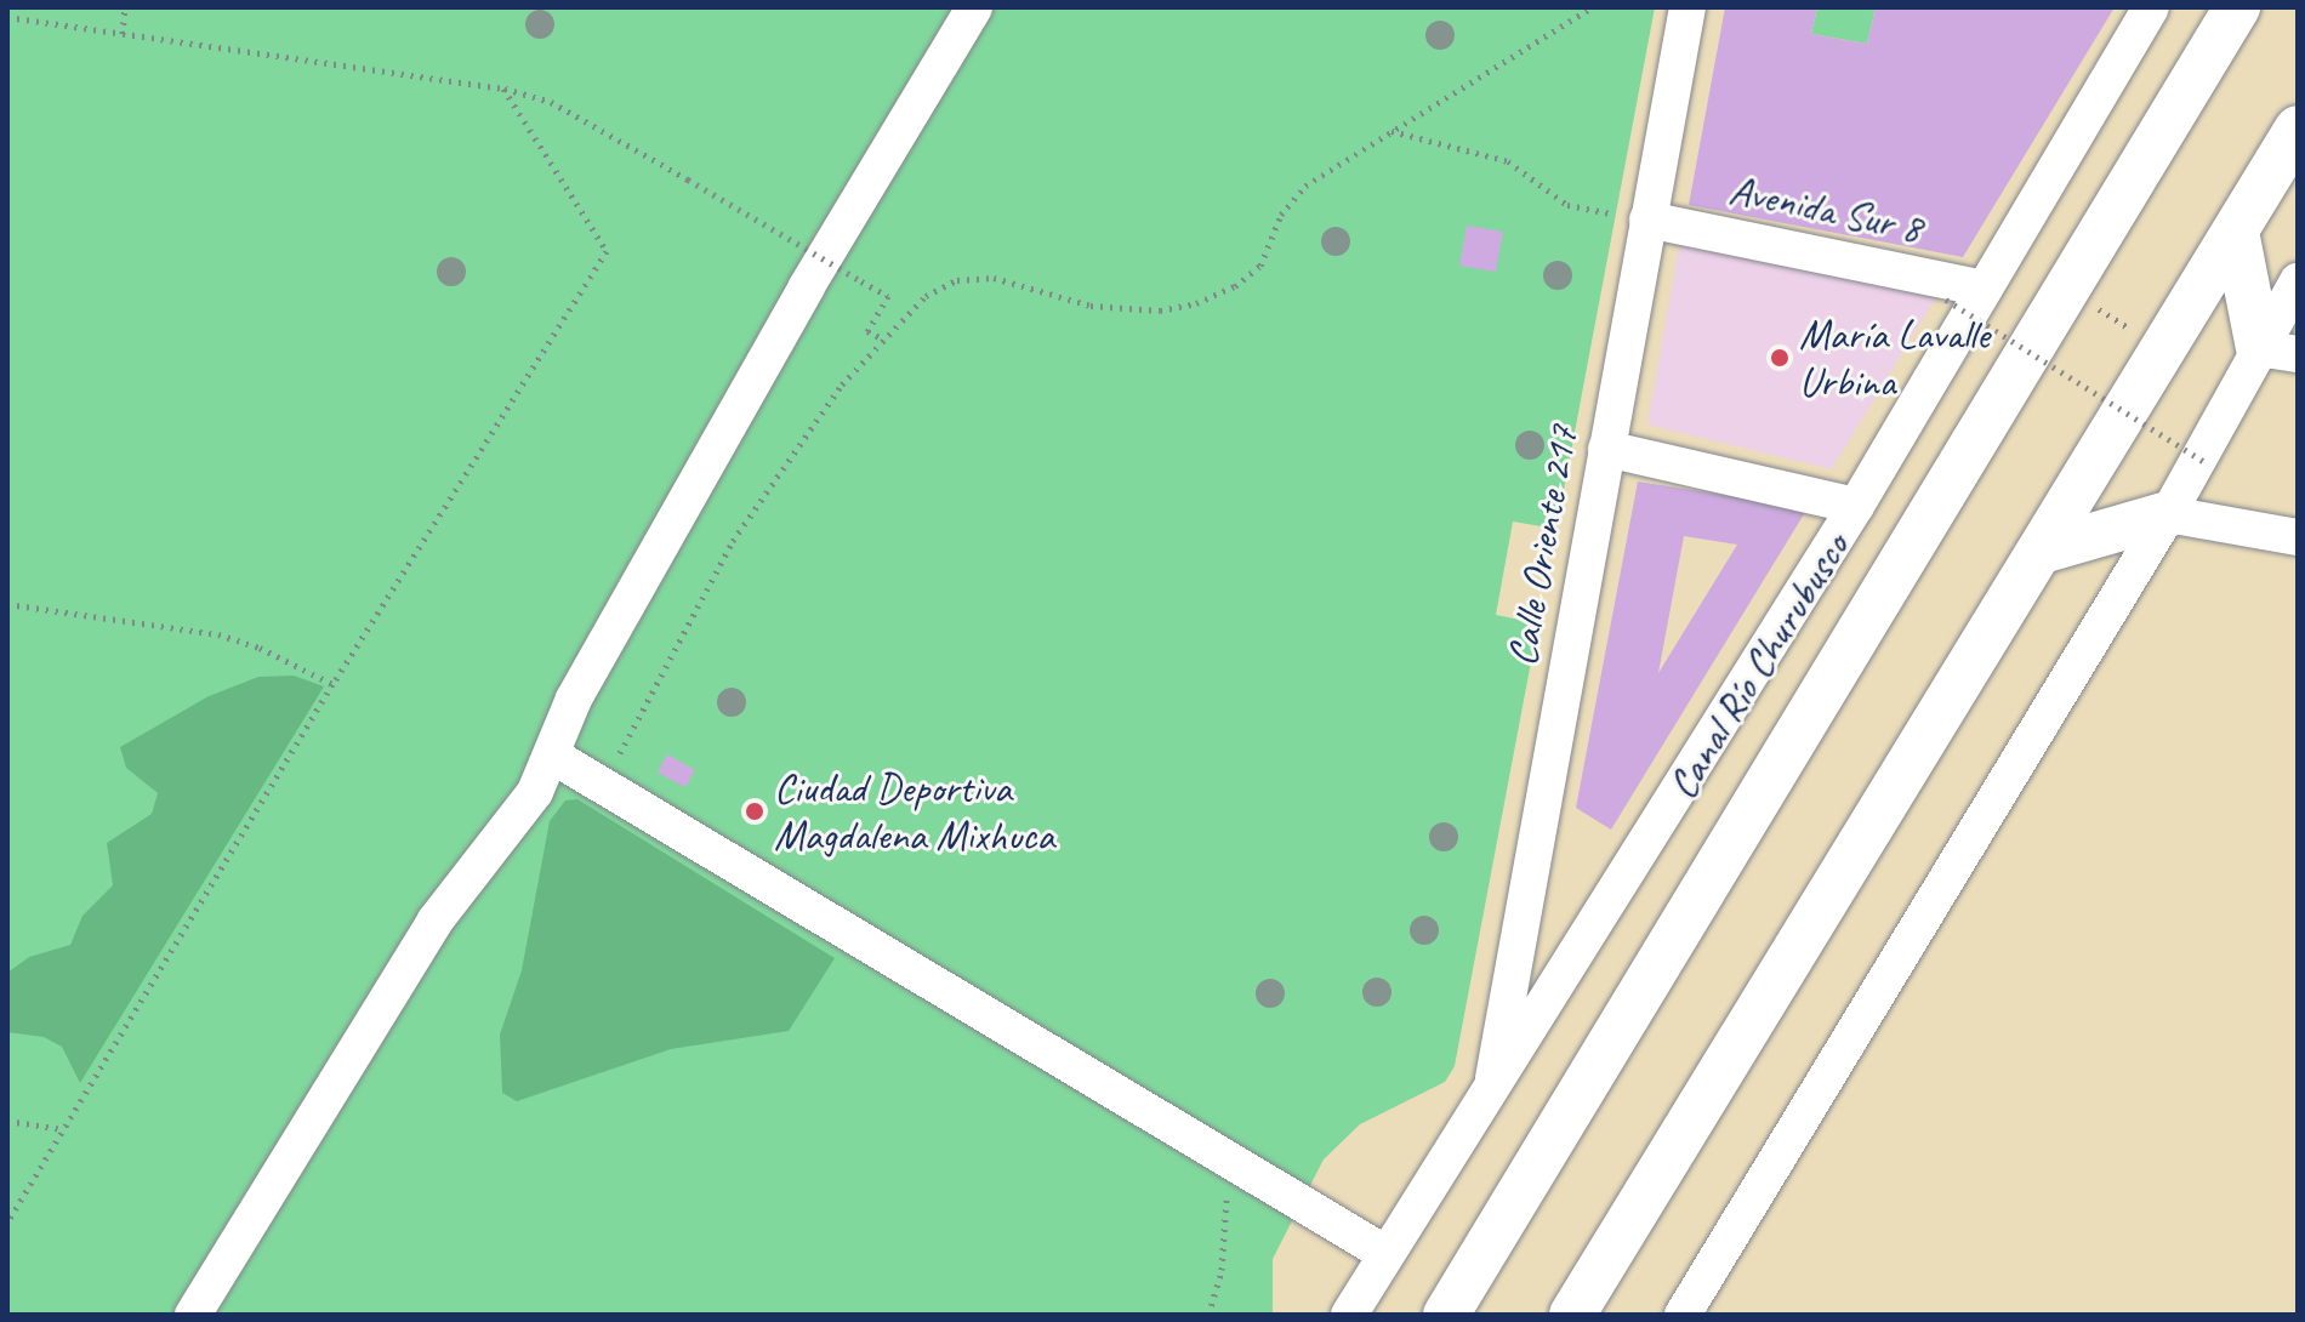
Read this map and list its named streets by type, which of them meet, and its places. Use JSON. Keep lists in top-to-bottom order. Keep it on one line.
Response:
{"streets":{"main road":["Canal Río Churubusco"],"street":["Avenida Sur 8","Calle Oriente 217"]},"crossings":[["Avenida Sur 8","Calle Oriente 217"],["Avenida Sur 8","Canal Río Churubusco"],["Calle Oriente 217","Canal Río Churubusco"]],"places":["María Lavalle Urbina","Ciudad Deportiva Magdalena Mixhuca"]}
